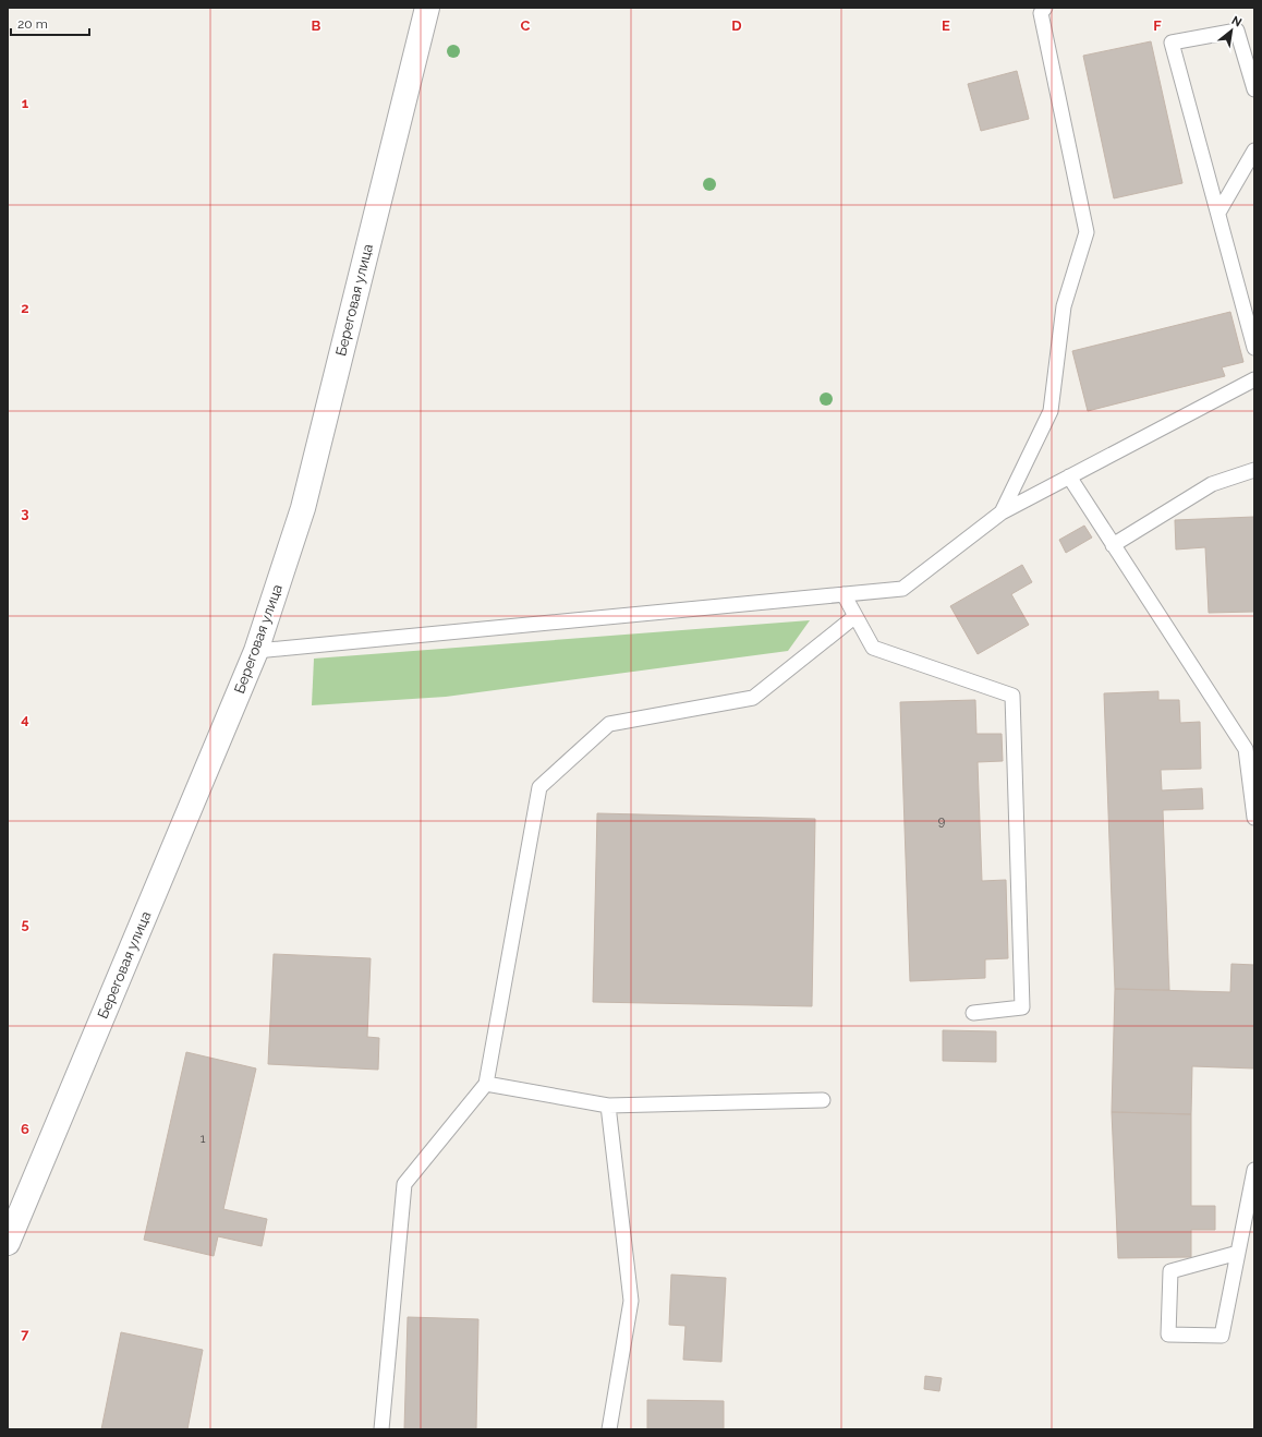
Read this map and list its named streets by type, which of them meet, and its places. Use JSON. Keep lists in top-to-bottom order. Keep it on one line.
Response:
{"streets":{"street":["Береговая улица"]},"house_numbers":["9","1"],"scale_bar":"20 m","north":"top right","grid":{"columns":["B","C","D","E","F"],"rows":["1","2","3","4","5","6","7"]}}
